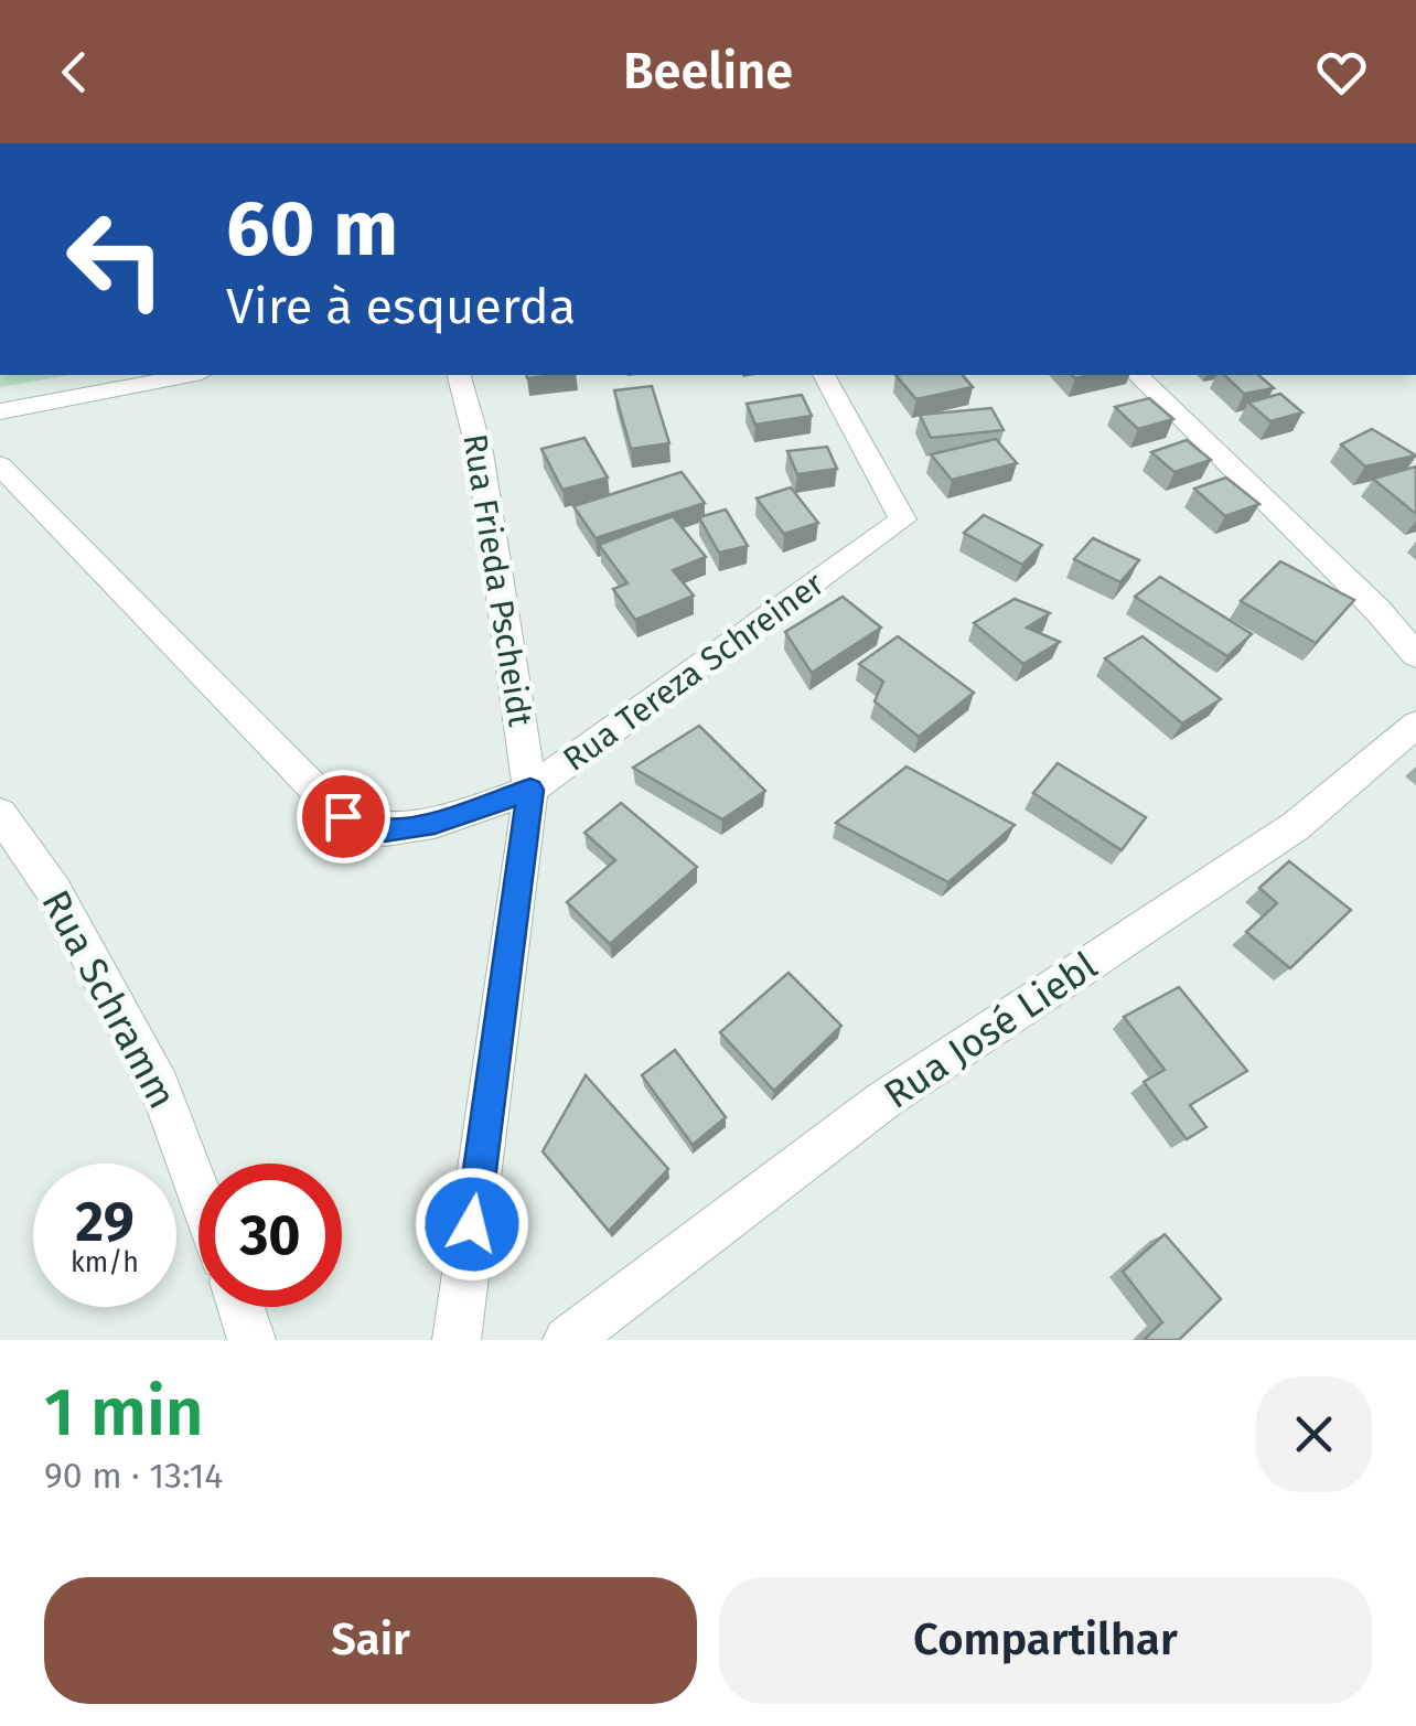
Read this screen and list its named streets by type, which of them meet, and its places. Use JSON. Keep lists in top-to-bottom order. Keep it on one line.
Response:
{"streets":{"street":["Rua Frieda Pscheidt","Rua Tereza Schreiner","Rua Schramm","Rua José Liebl"]},"crossings":[["Rua Frieda Pscheidt","Rua Tereza Schreiner"]],"page":{"header":"Beeline","turn":["60 m","Vire à esquerda"],"speed":"29 km/h","limit":"30","heading":["1 min","90 m · 13:14"],"buttons":["Sair","Compartilhar"]}}
